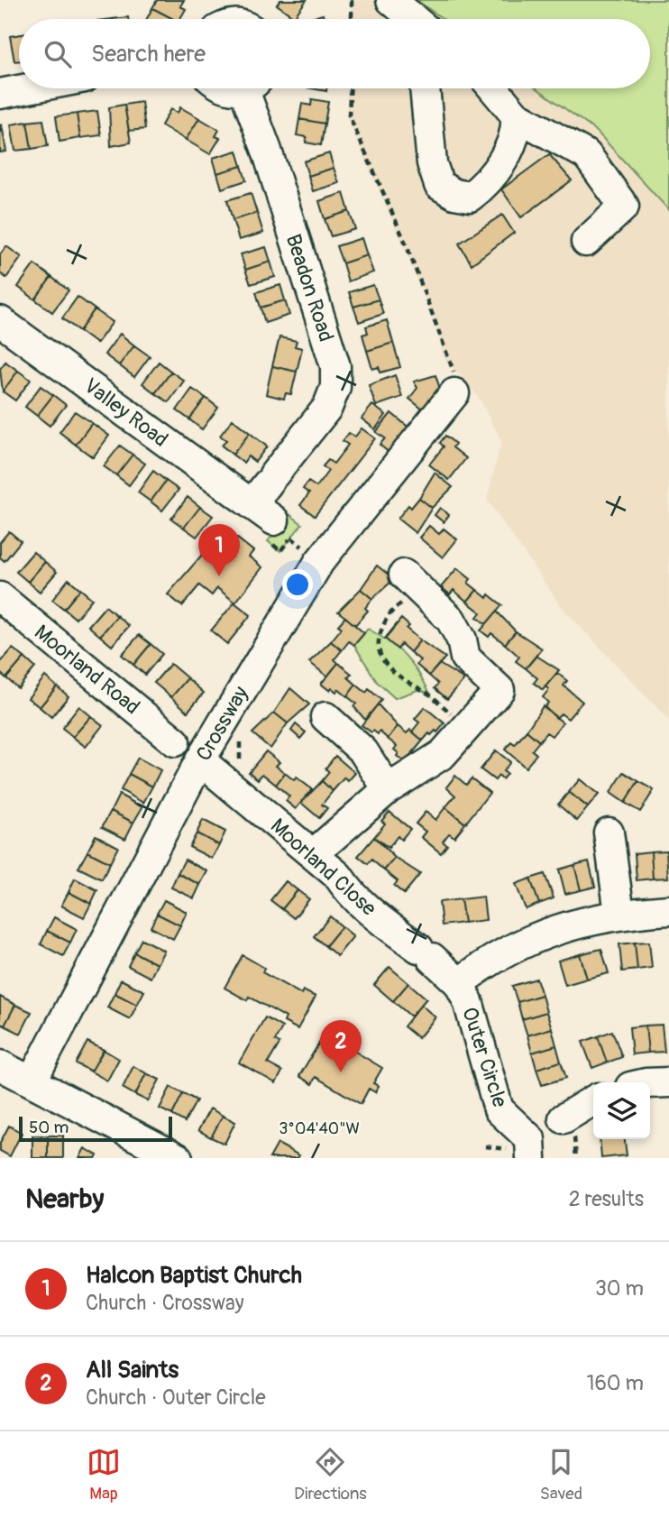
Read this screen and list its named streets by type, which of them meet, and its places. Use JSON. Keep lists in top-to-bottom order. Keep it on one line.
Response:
{"streets":{"street":["Beadon Road","Valley Road","Moorland Road","Crossway","Moorland Close","Outer Circle"]},"crossings":[["Beadon Road","Valley Road"],["Crossway","Moorland Close"],["Moorland Close","Outer Circle"]],"scale_bar":"50 m","page":{"search":"Search here","pins":["1","2"],"scale":"50 m","heading":["Nearby","2 results"],"list":[{"mark":"1","name":"Halcon Baptist Church","note":"Church · Crossway","value":"30 m"},{"mark":"2","name":"All Saints","note":"Church · Outer Circle","value":"160 m"}],"nav":["Map","Directions","Saved"]},"coordinates":["3°04'40\"W"]}
